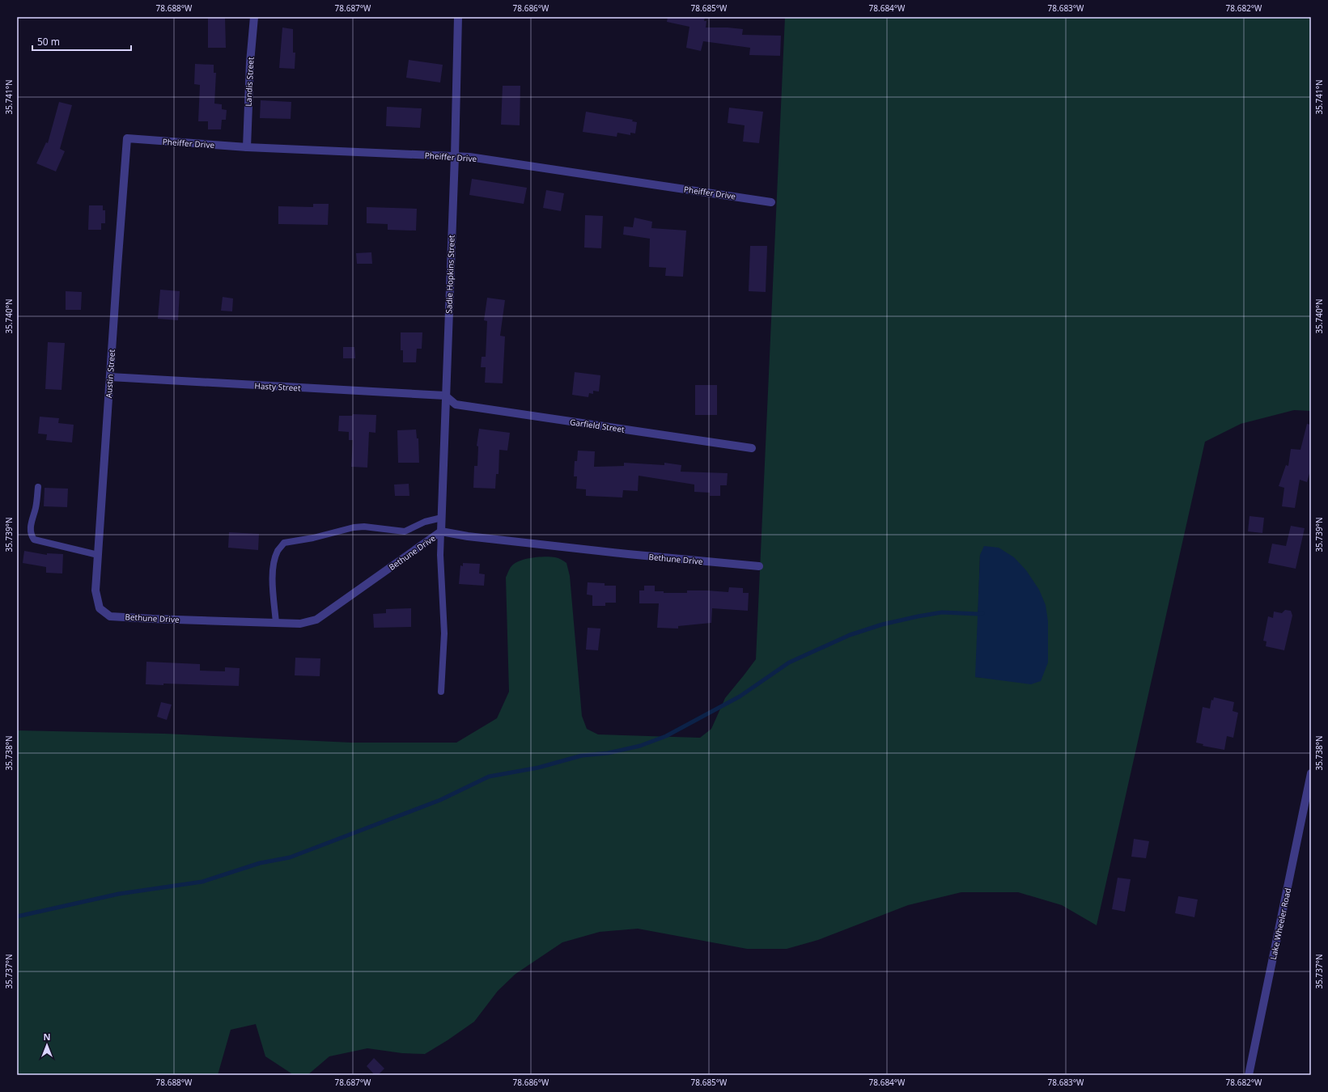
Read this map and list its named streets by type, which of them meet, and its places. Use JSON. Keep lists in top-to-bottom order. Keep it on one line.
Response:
{"streets":{"street":["Landis Street","Pheiffer Drive","Sadie Hopkins Street","Austin Street","Hasty Street","Garfield Street","Bethune Drive","Lake Wheeler Road"]},"crossings":[["Landis Street","Pheiffer Drive"],["Pheiffer Drive","Sadie Hopkins Street"],["Pheiffer Drive","Austin Street"],["Sadie Hopkins Street","Hasty Street"],["Sadie Hopkins Street","Garfield Street"],["Sadie Hopkins Street","Bethune Drive"],["Austin Street","Hasty Street"],["Austin Street","Bethune Drive"],["Hasty Street","Garfield Street"]],"scale_bar":"50 m","north":"top","coordinates":["78.688°W","78.687°W","78.686°W","78.685°W","78.684°W","78.683°W","78.682°W","35.741°N","35.740°N","35.739°N","35.738°N","35.737°N"]}
